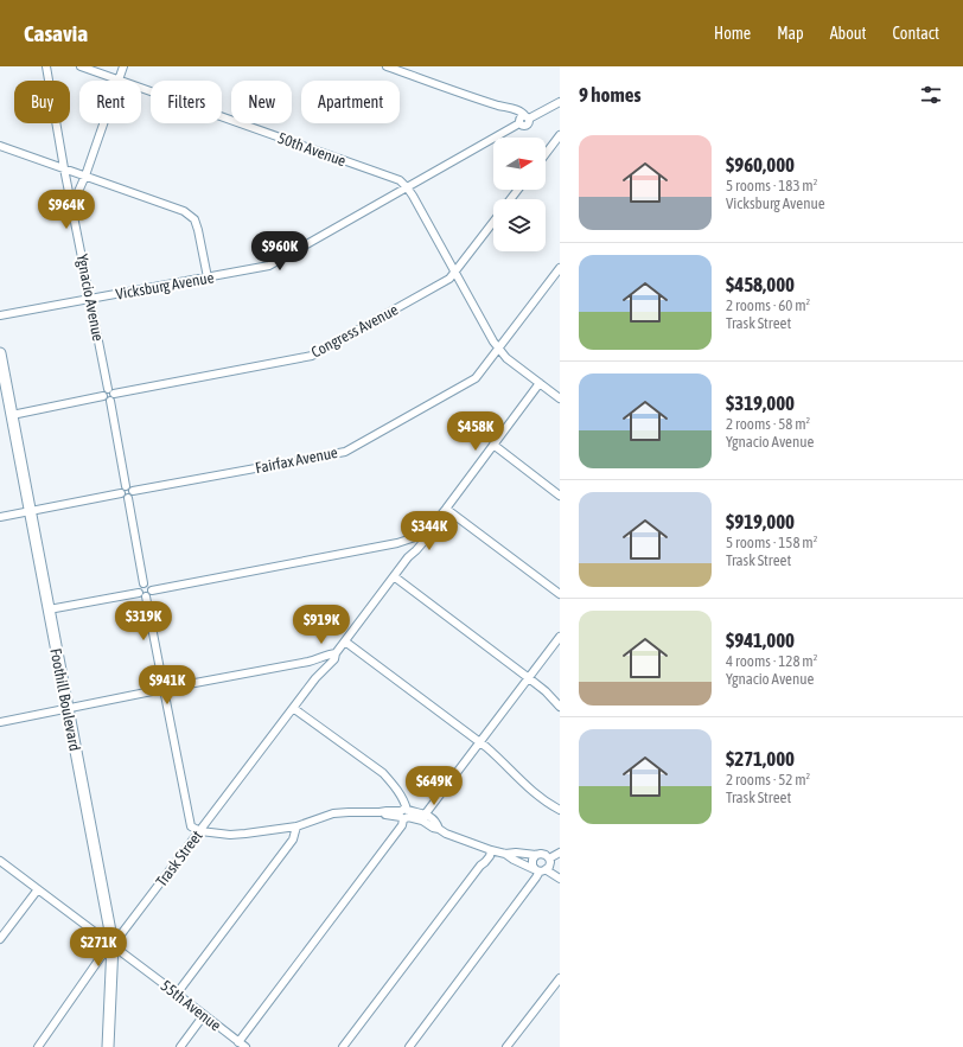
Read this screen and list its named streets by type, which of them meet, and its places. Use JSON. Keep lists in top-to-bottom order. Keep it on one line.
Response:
{"streets":{"main road":["Foothill Boulevard"],"street":["50th Avenue","Vicksburg Avenue","Ygnacio Avenue","Congress Avenue","Fairfax Avenue","Trask Street","55th Avenue"]},"crossings":[["50th Avenue","Vicksburg Avenue"],["Vicksburg Avenue","Ygnacio Avenue"],["Ygnacio Avenue","Congress Avenue"],["Ygnacio Avenue","Fairfax Avenue"],["Congress Avenue","Foothill Boulevard"],["Foothill Boulevard","Trask Street"],["Foothill Boulevard","55th Avenue"],["Trask Street","55th Avenue"]],"north":"right","page":{"header":"Casavia","nav":["Home","Map","About","Contact"],"heading":"9 homes","chip":["Buy","Rent","Filters","New","Apartment"],"list":[{"name":"$960,000","note":"5 rooms · 183 m² · Vicksburg Avenue"},{"name":"$458,000","note":"2 rooms · 60 m² · Trask Street"},{"name":"$319,000","note":"2 rooms · 58 m² · Ygnacio Avenue"},{"name":"$919,000","note":"5 rooms · 158 m² · Trask Street"},{"name":"$941,000","note":"4 rooms · 128 m² · Ygnacio Avenue"},{"name":"$271,000","note":"2 rooms · 52 m² · Trask Street"}],"price":["$964K","$960K","$458K","$344K","$319K","$919K","$941K","$649K","$271K"]}}
